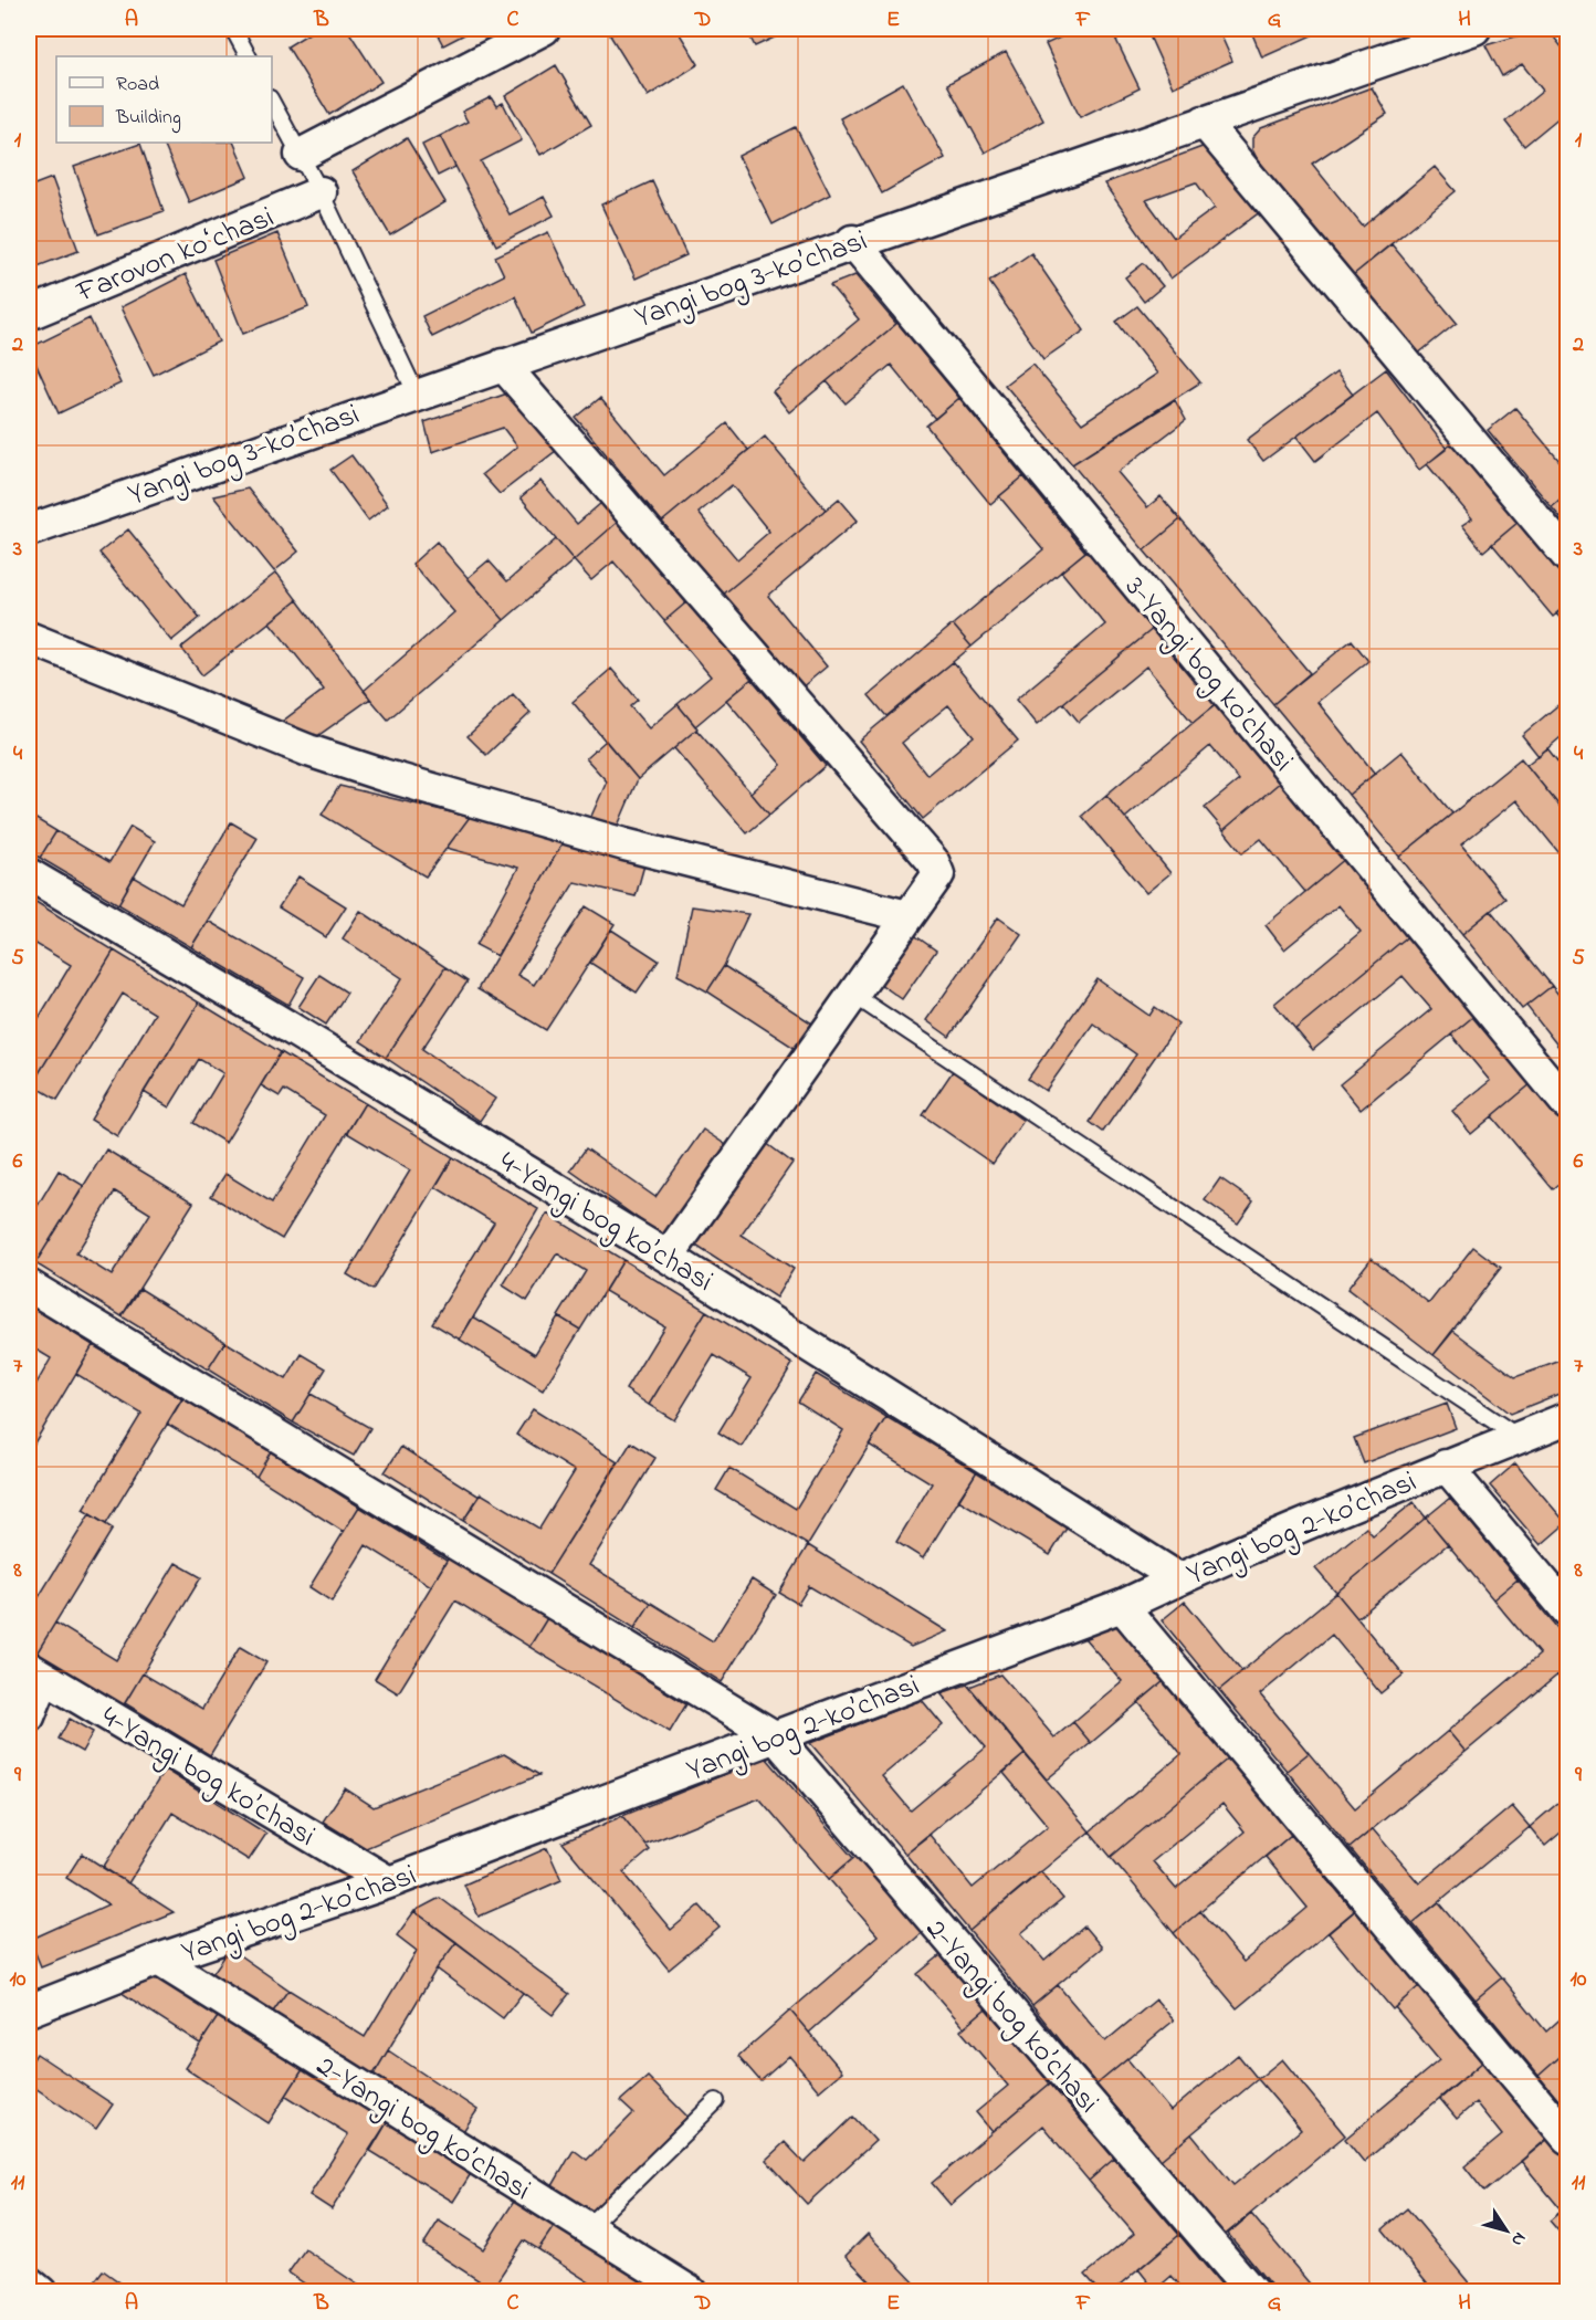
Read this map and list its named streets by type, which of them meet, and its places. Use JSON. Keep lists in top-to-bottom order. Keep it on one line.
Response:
{"streets":{"street":["Farovon koʻchasi","Yangi bog 3-koʼchasi","3-Yangi bog koʼchasi","4-Yangi bog koʼchasi","Yangi bog 2-koʼchasi","2-Yangi bog koʼchasi"]},"crossings":[["Yangi bog 3-koʼchasi","3-Yangi bog koʼchasi"],["4-Yangi bog koʼchasi","Yangi bog 2-koʼchasi"],["Yangi bog 2-koʼchasi","2-Yangi bog koʼchasi"]],"legend":["Road","Building"],"north":"bottom right","grid":{"columns":["A","B","C","D","E","F","G","H"],"rows":["1","2","3","4","5","6","7","8","9","10","11"]}}
